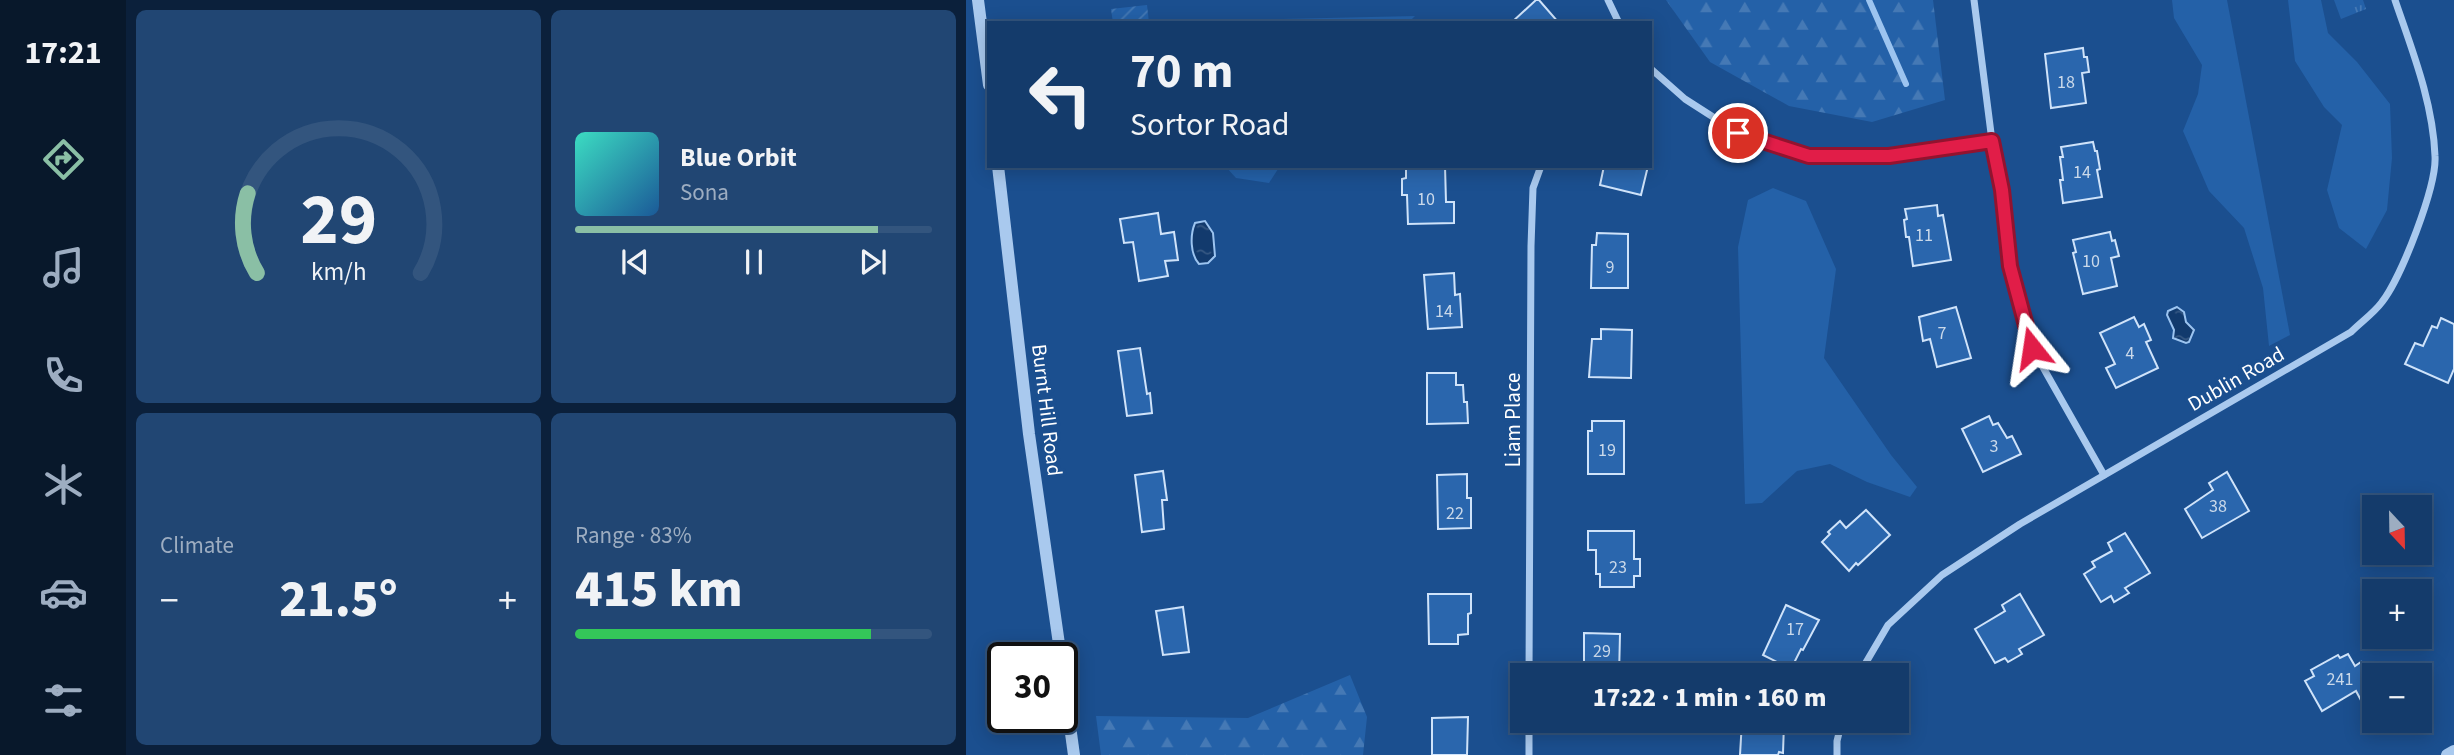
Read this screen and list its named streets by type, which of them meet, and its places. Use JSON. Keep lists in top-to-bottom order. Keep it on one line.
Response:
{"streets":{"street":["Dublin Road","Burnt Hill Road","Liam Place"]},"house_numbers":["18","14","10","11","10","9","14","7","4","3","19","38","22","23","17","29","241"],"north":"bottom","page":{"tabs":"17:21","turn":["70 m","Sortor Road"],"song":["Blue Orbit","Sona"],"tile":["Climate",["Range · 83%","415 km"]],"map_buttons":["+","−"],"heat":["−","21.5°","+"],"limit":"30","trip":"17:22 · 1 min · 160 m","gauge":["29","km/h"]}}
